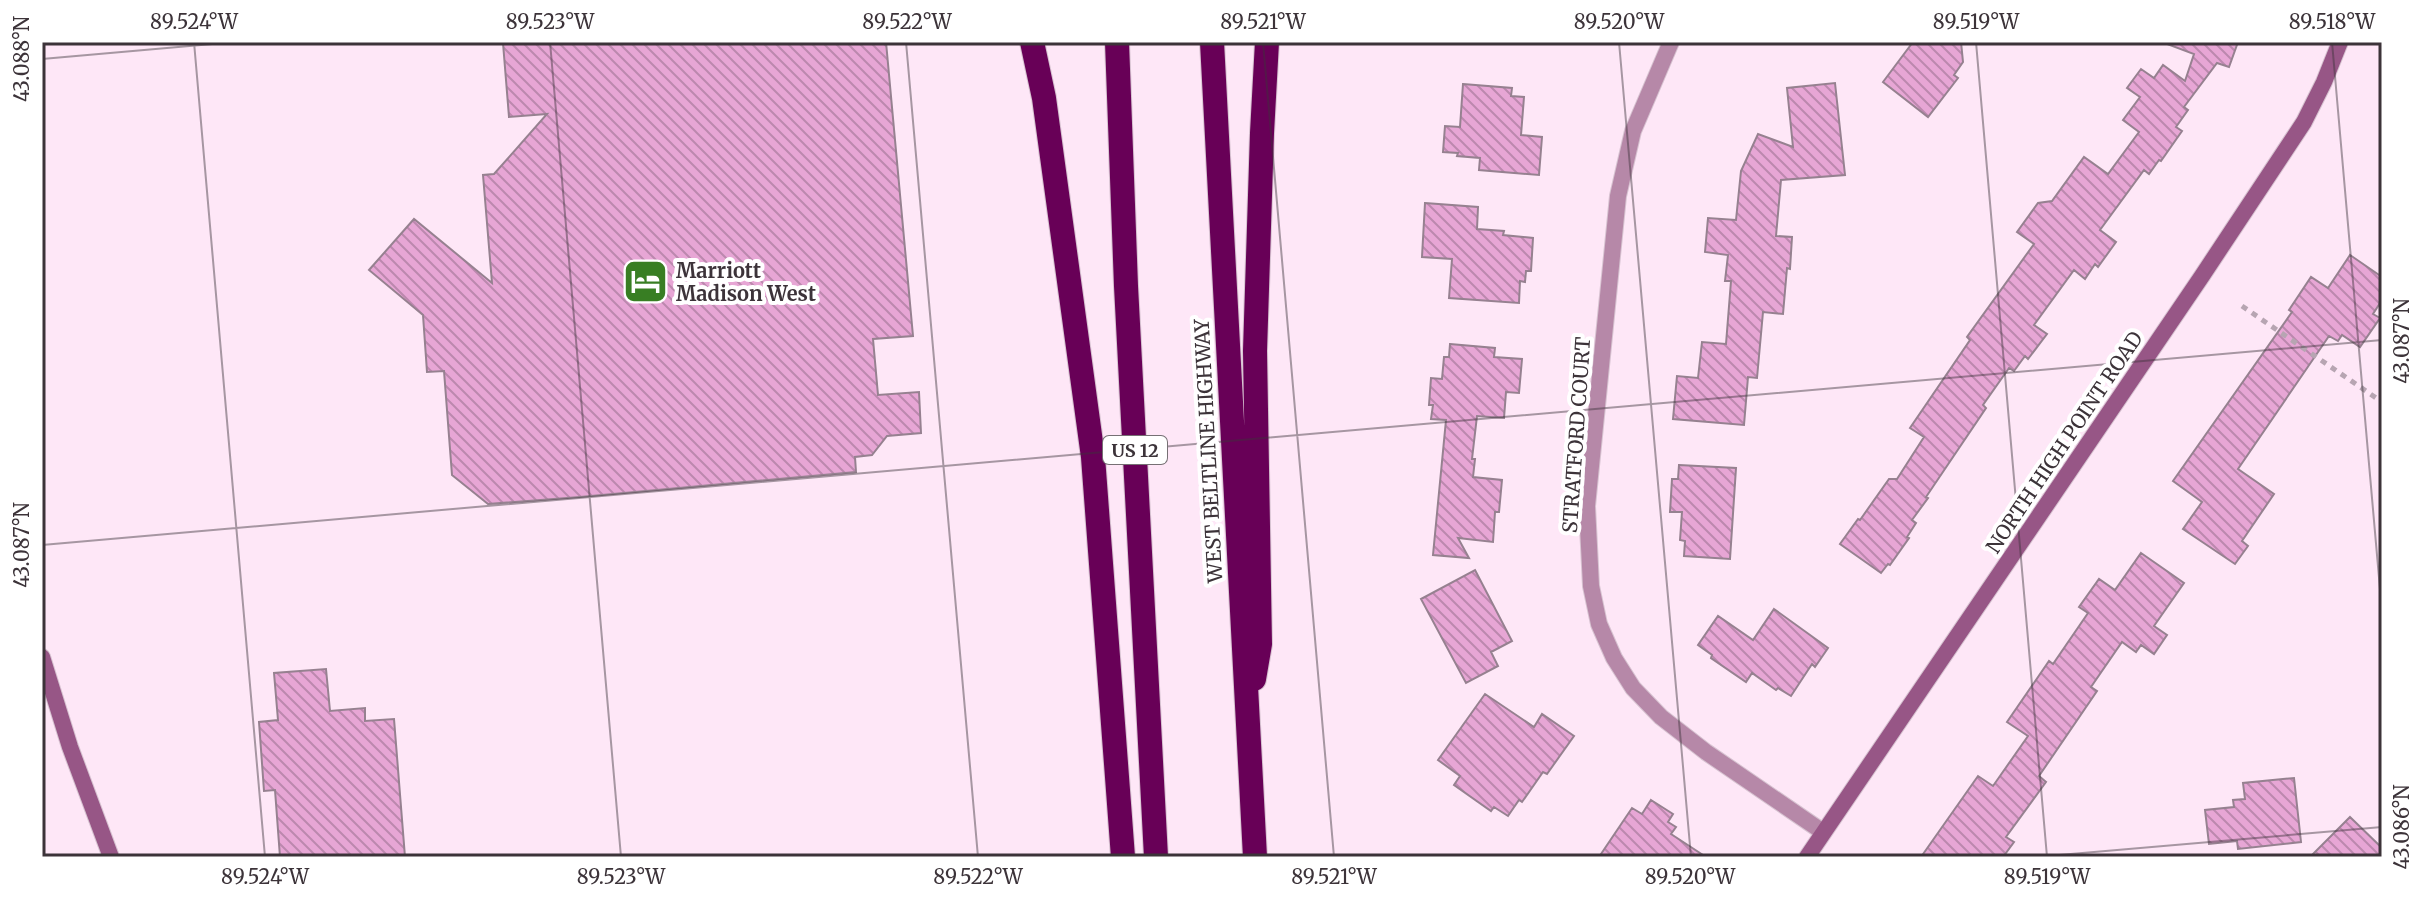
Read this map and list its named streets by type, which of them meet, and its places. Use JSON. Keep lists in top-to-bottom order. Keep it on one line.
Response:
{"streets":{"highway":["US 12","WEST BELTLINE HIGHWAY"],"street":["STRATFORD COURT","NORTH HIGH POINT ROAD"]},"crossings":[["STRATFORD COURT","NORTH HIGH POINT ROAD"]],"places":{"hotel":["Marriott Madison West"]},"coordinates":["89.524°W","89.523°W","89.522°W","89.521°W","89.520°W","89.519°W","89.518°W","43.088°N","43.087°N","43.086°N"]}
